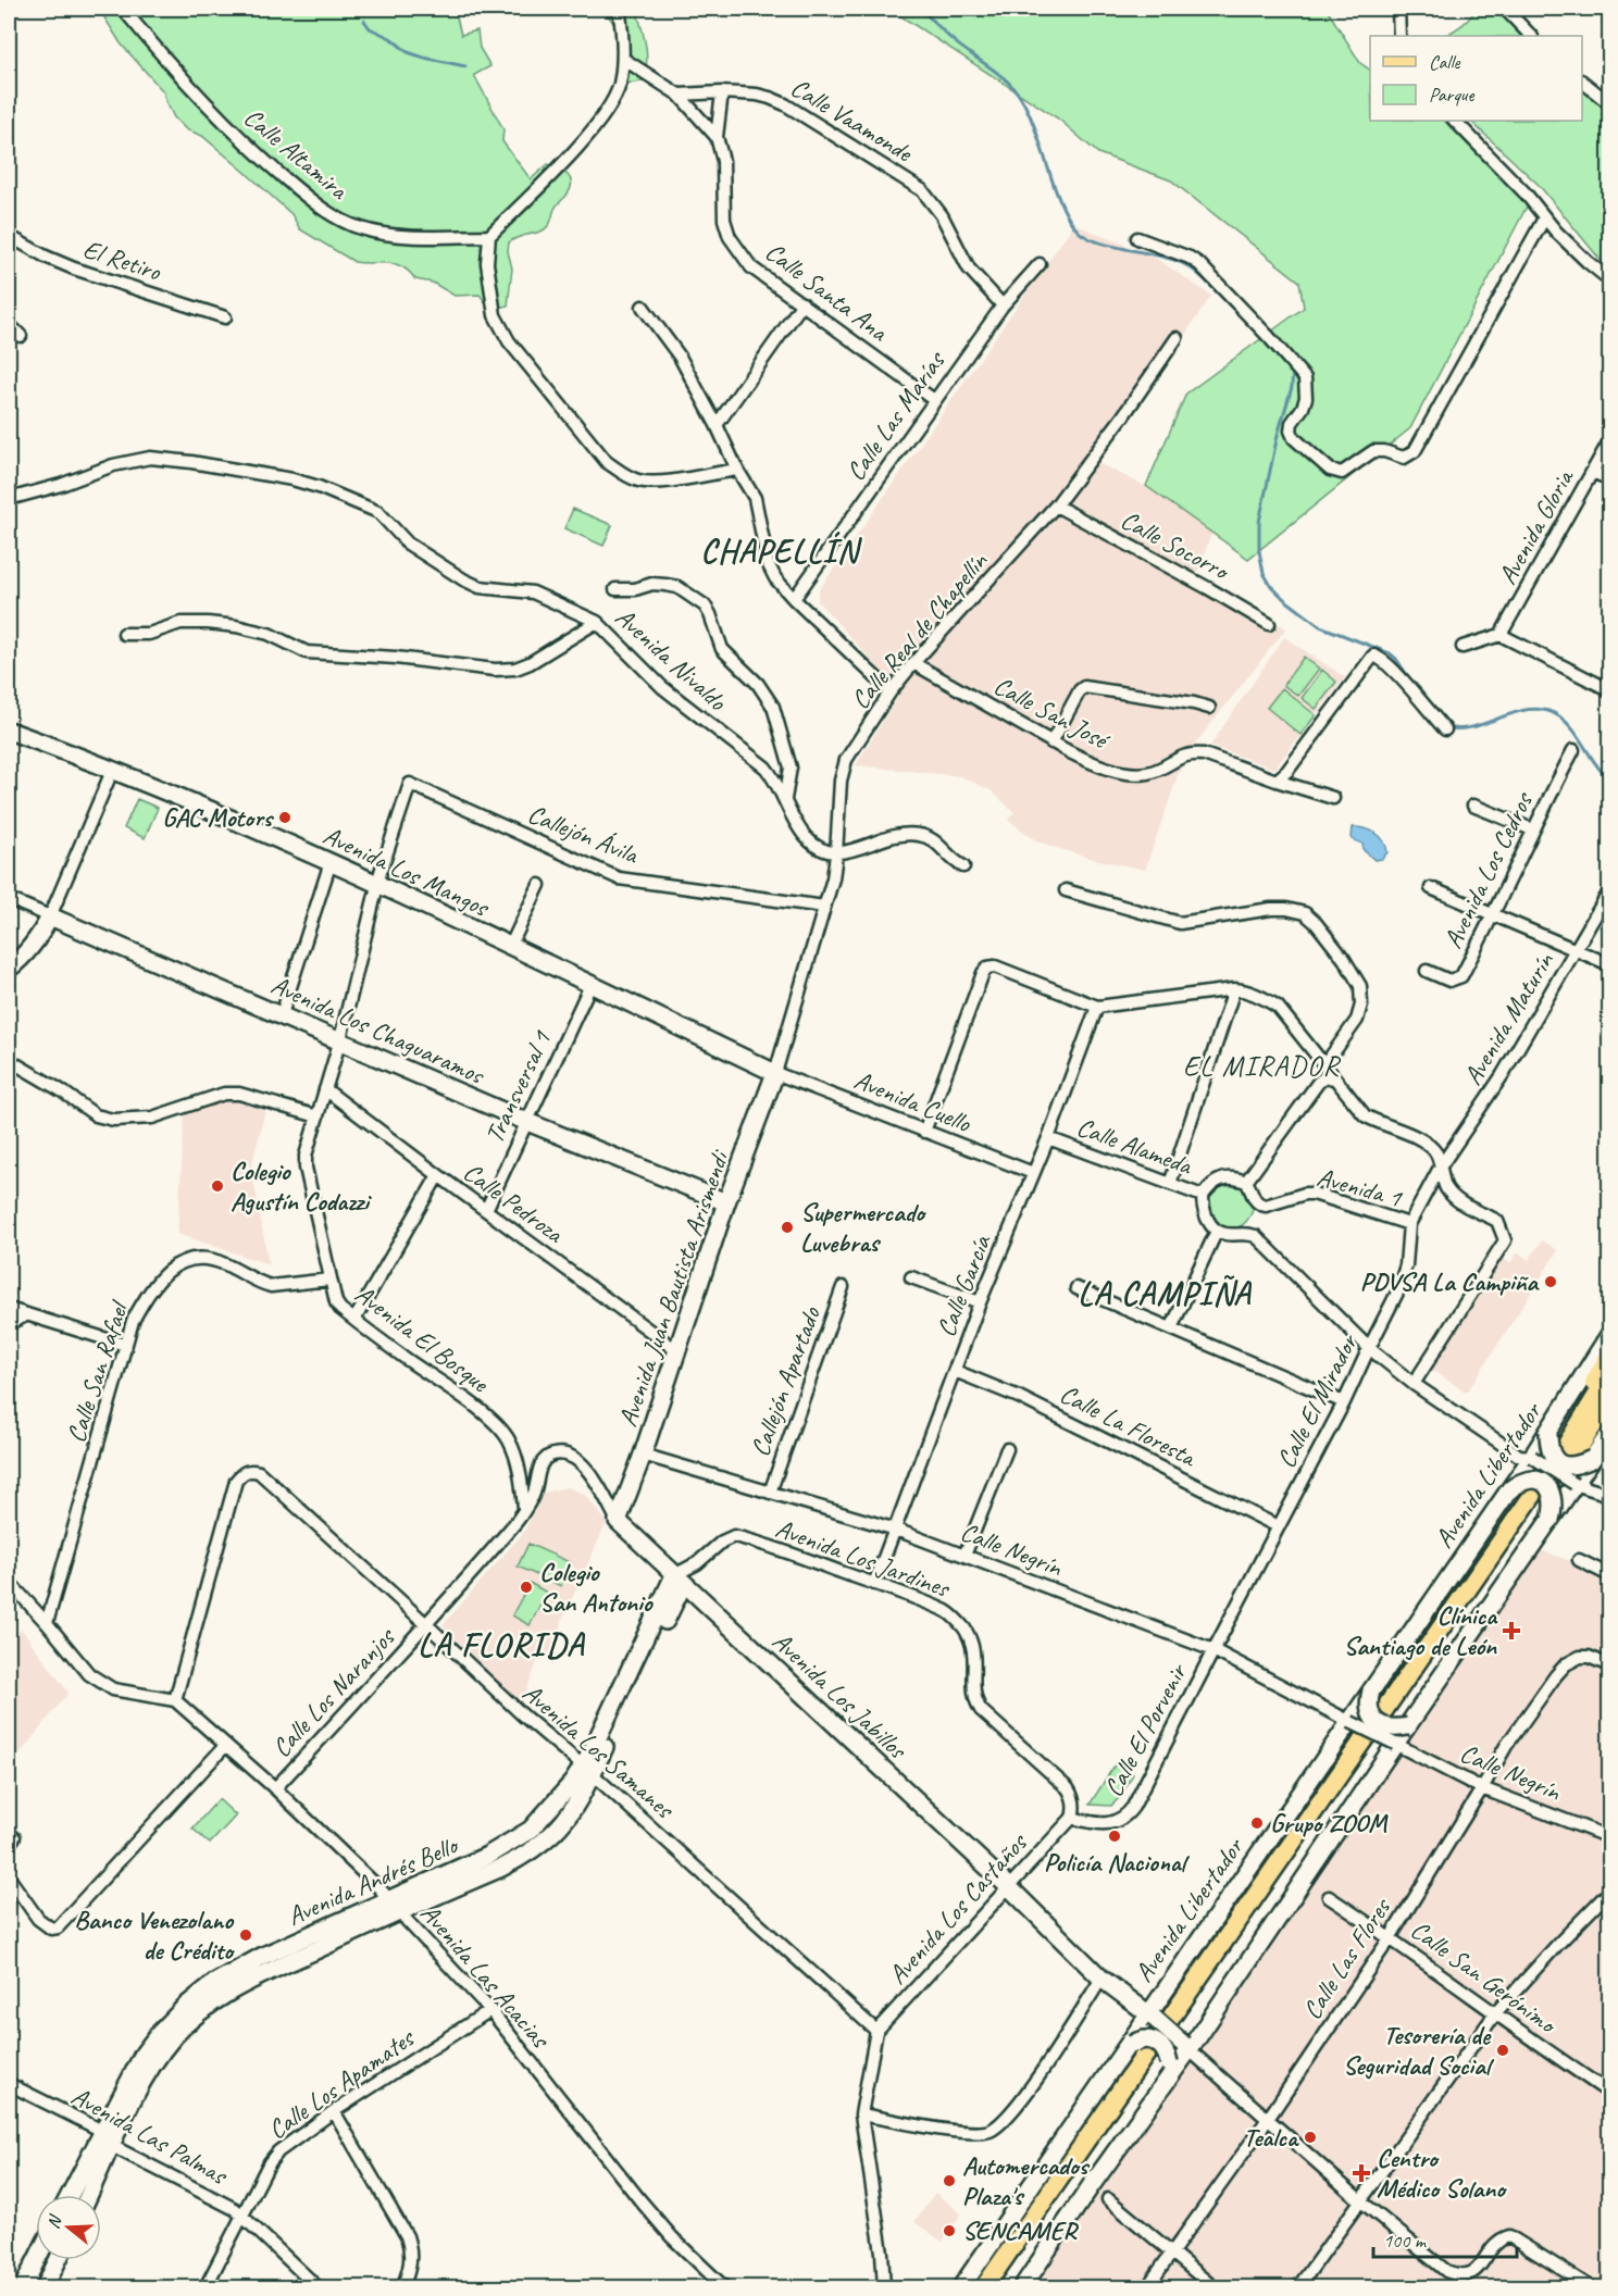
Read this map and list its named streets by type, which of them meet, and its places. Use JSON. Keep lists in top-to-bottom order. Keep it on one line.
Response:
{"streets":{"main road":["Avenida Libertador"],"street":["Calle Vaamonde","Calle Altamira","El Retiro","Calle Santa Ana","Calle Las Marías","Avenida Gloria","Calle Socorro","Calle Real de Chapellín","Avenida Nivaldo","Calle San José","Callejón Ávila","Avenida Los Mangos","Avenida Los Cedros","Avenida Maturín","Avenida Los Chaguaramos","Transversal 1","Avenida Cuello","Calle Alameda","Avenida 1","Calle Pedroza","Calle García","Avenida Juan Bautista Arismendi","Avenida El Bosque","Calle San Rafael","Callejón Apartado","Calle El Mirador","Calle La Floresta","Calle Negrín","Avenida Los Jardines","Calle Los Naranjos","Avenida Los Jabillos","Calle El Porvenir","Avenida Los Samanes","Avenida Andrés Bello","Avenida Los Castaños","Calle Las Flores","Avenida Las Acacias","Calle San Gerónimo","Calle Los Apamates","Avenida Las Palmas"]},"crossings":[["Calle Vaamonde","Calle Las Marías"],["Calle Santa Ana","Calle Las Marías"],["Calle Socorro","Calle Real de Chapellín"],["Calle Real de Chapellín","Avenida Nivaldo"],["Calle Real de Chapellín","Calle San José"],["Calle Real de Chapellín","Callejón Ávila"],["Calle Real de Chapellín","Avenida Los Mangos"],["Calle Real de Chapellín","Avenida Cuello"],["Calle Real de Chapellín","Avenida Juan Bautista Arismendi"],["Callejón Ávila","Avenida El Bosque"],["Avenida Los Mangos","Transversal 1"],["Avenida Los Mangos","Avenida Cuello"],["Avenida Los Mangos","Avenida Juan Bautista Arismendi"],["Avenida Los Mangos","Avenida El Bosque"],["Avenida Maturín","Calle El Mirador"],["Avenida Los Chaguaramos","Transversal 1"],["Avenida Los Chaguaramos","Avenida Juan Bautista Arismendi"],["Avenida Los Chaguaramos","Avenida El Bosque"],["Transversal 1","Calle Pedroza"],["Avenida Cuello","Calle García"],["Avenida Cuello","Avenida Juan Bautista Arismendi"],["Calle Alameda","Calle García"],["Avenida 1","Calle El Mirador"],["Calle Pedroza","Avenida Juan Bautista Arismendi"],["Calle Pedroza","Avenida El Bosque"],["Calle García","Calle La Floresta"],["Calle García","Calle Negrín"],["Calle García","Avenida Los Jardines"],["Avenida Juan Bautista Arismendi","Calle Negrín"],["Avenida Juan Bautista Arismendi","Avenida Los Jabillos"],["Avenida El Bosque","Calle San Rafael"],["Avenida El Bosque","Calle Los Naranjos"],["Avenida El Bosque","Avenida Los Jabillos"],["Callejón Apartado","Calle Negrín"],["Calle El Mirador","Calle La Floresta"],["Calle El Mirador","Calle Negrín"],["Calle El Mirador","Calle El Porvenir"],["Avenida Libertador","Calle Negrín"],["Avenida Libertador","Avenida Los Jabillos"],["Calle Negrín","Calle El Porvenir"],["Calle Negrín","Calle Las Flores"],["Avenida Los Jardines","Avenida Los Jabillos"],["Avenida Los Jardines","Calle El Porvenir"],["Avenida Los Jardines","Avenida Andrés Bello"],["Avenida Los Jardines","Avenida Los Castaños"],["Calle Los Naranjos","Avenida Los Jabillos"],["Calle Los Naranjos","Avenida Los Samanes"],["Calle Los Naranjos","Avenida Las Acacias"],["Avenida Los Jabillos","Avenida Andrés Bello"],["Avenida Los Jabillos","Avenida Los Castaños"],["Calle El Porvenir","Avenida Los Castaños"],["Avenida Los Samanes","Avenida Andrés Bello"],["Avenida Los Samanes","Avenida Los Castaños"],["Avenida Los Samanes","Avenida Las Acacias"],["Avenida Andrés Bello","Avenida Las Acacias"],["Avenida Andrés Bello","Avenida Las Palmas"],["Calle Las Flores","Calle San Gerónimo"],["Avenida Las Acacias","Calle Los Apamates"],["Calle Los Apamates","Avenida Las Palmas"]],"districts":["CHAPELLÍN","EL MIRADOR","LA CAMPIÑA","LA FLORIDA"],"places":{"other":["GAC Motors","Colegio Agustín Codazzi","Supermercado Luvebras","PDVSA La Campiña","Colegio San Antonio","Grupo ZOOM","Policía Nacional","Banco Venezolano de Crédito","Tesorería de Seguridad Social","Tealca","Automercados Plaza's","SENCAMER"],"health":["Clínica Santiago de León","Centro Médico Solano"]},"legend":["Calle","Parque"],"scale_bar":"100 m","north":"left"}
